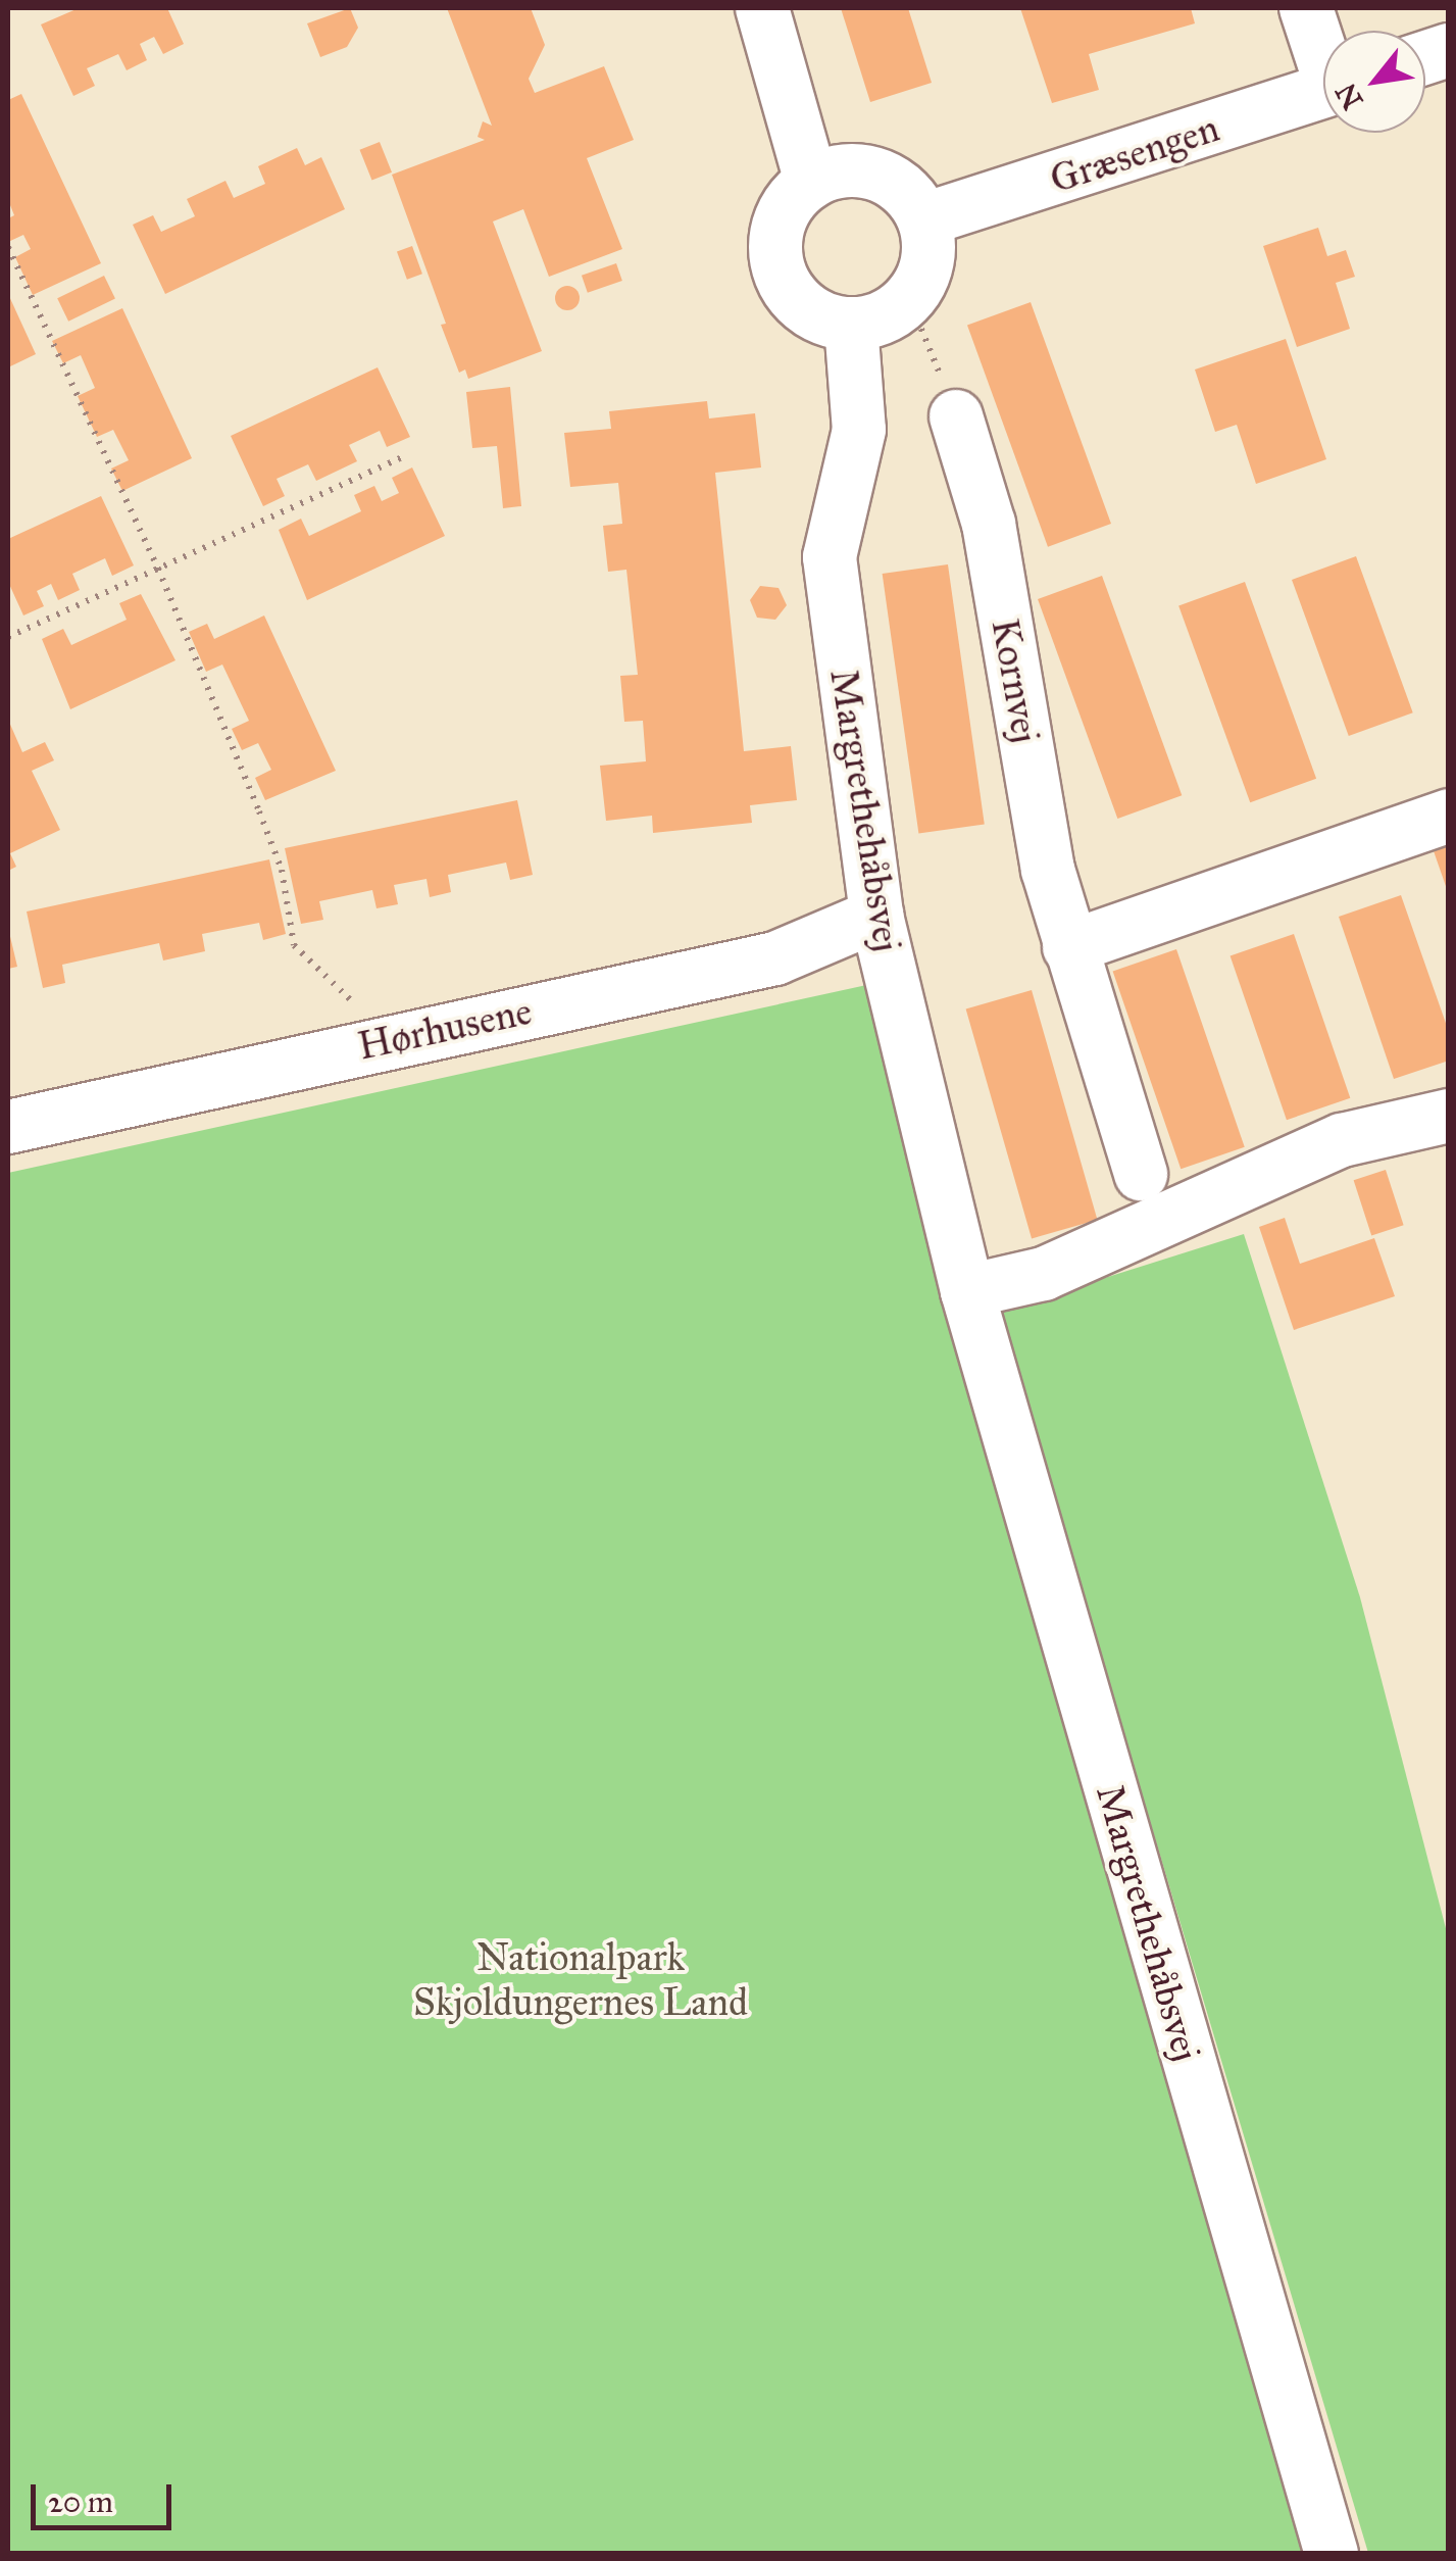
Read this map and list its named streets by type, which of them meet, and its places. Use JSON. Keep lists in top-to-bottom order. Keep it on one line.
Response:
{"streets":{"street":["Græsengen","Kornvej","Margrethehåbsvej","Hørhusene"]},"crossings":[["Græsengen","Margrethehåbsvej"],["Margrethehåbsvej","Hørhusene"]],"parks":["Nationalpark Skjoldungernes Land"],"scale_bar":"20 m","north":"bottom left"}
